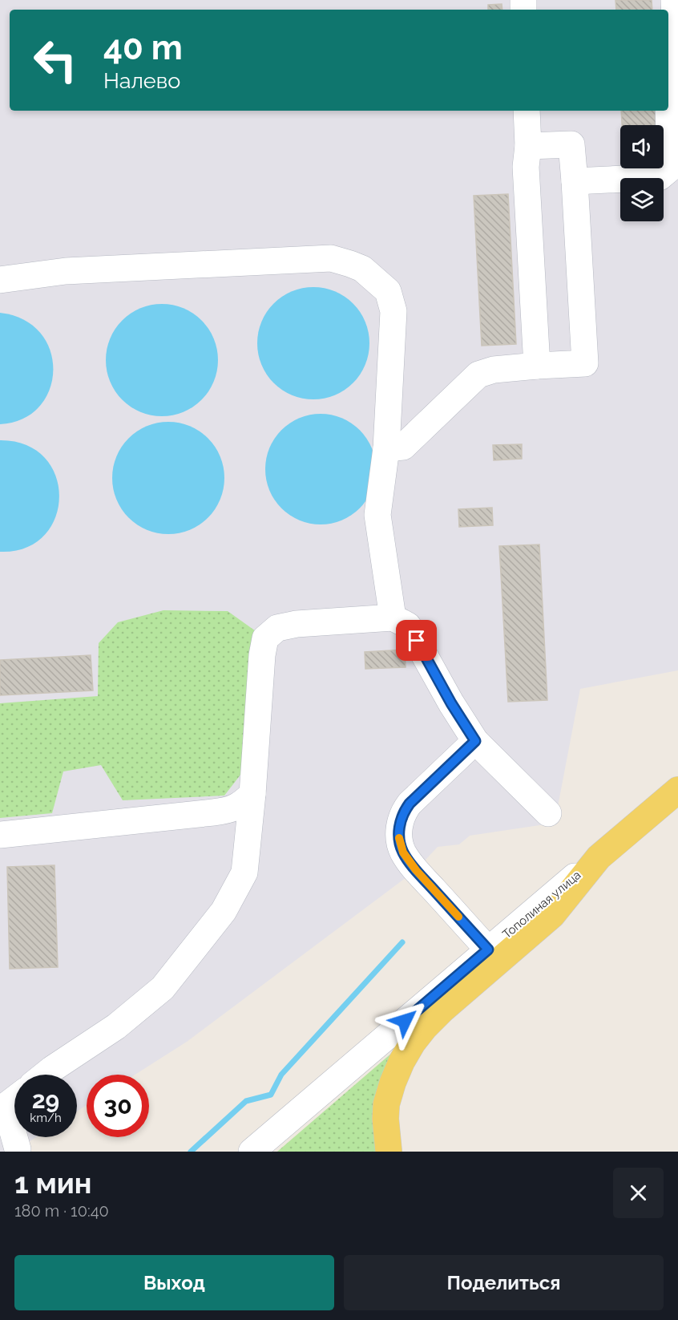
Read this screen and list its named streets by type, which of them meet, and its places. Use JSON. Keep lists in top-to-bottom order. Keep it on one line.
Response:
{"streets":{"main road":["Тополиная улица"]},"page":{"turn":["40 m","Налево"],"speed":"29 km/h","limit":"30","heading":["1 мин","180 m · 10:40"],"buttons":["Выход","Поделиться"]}}
